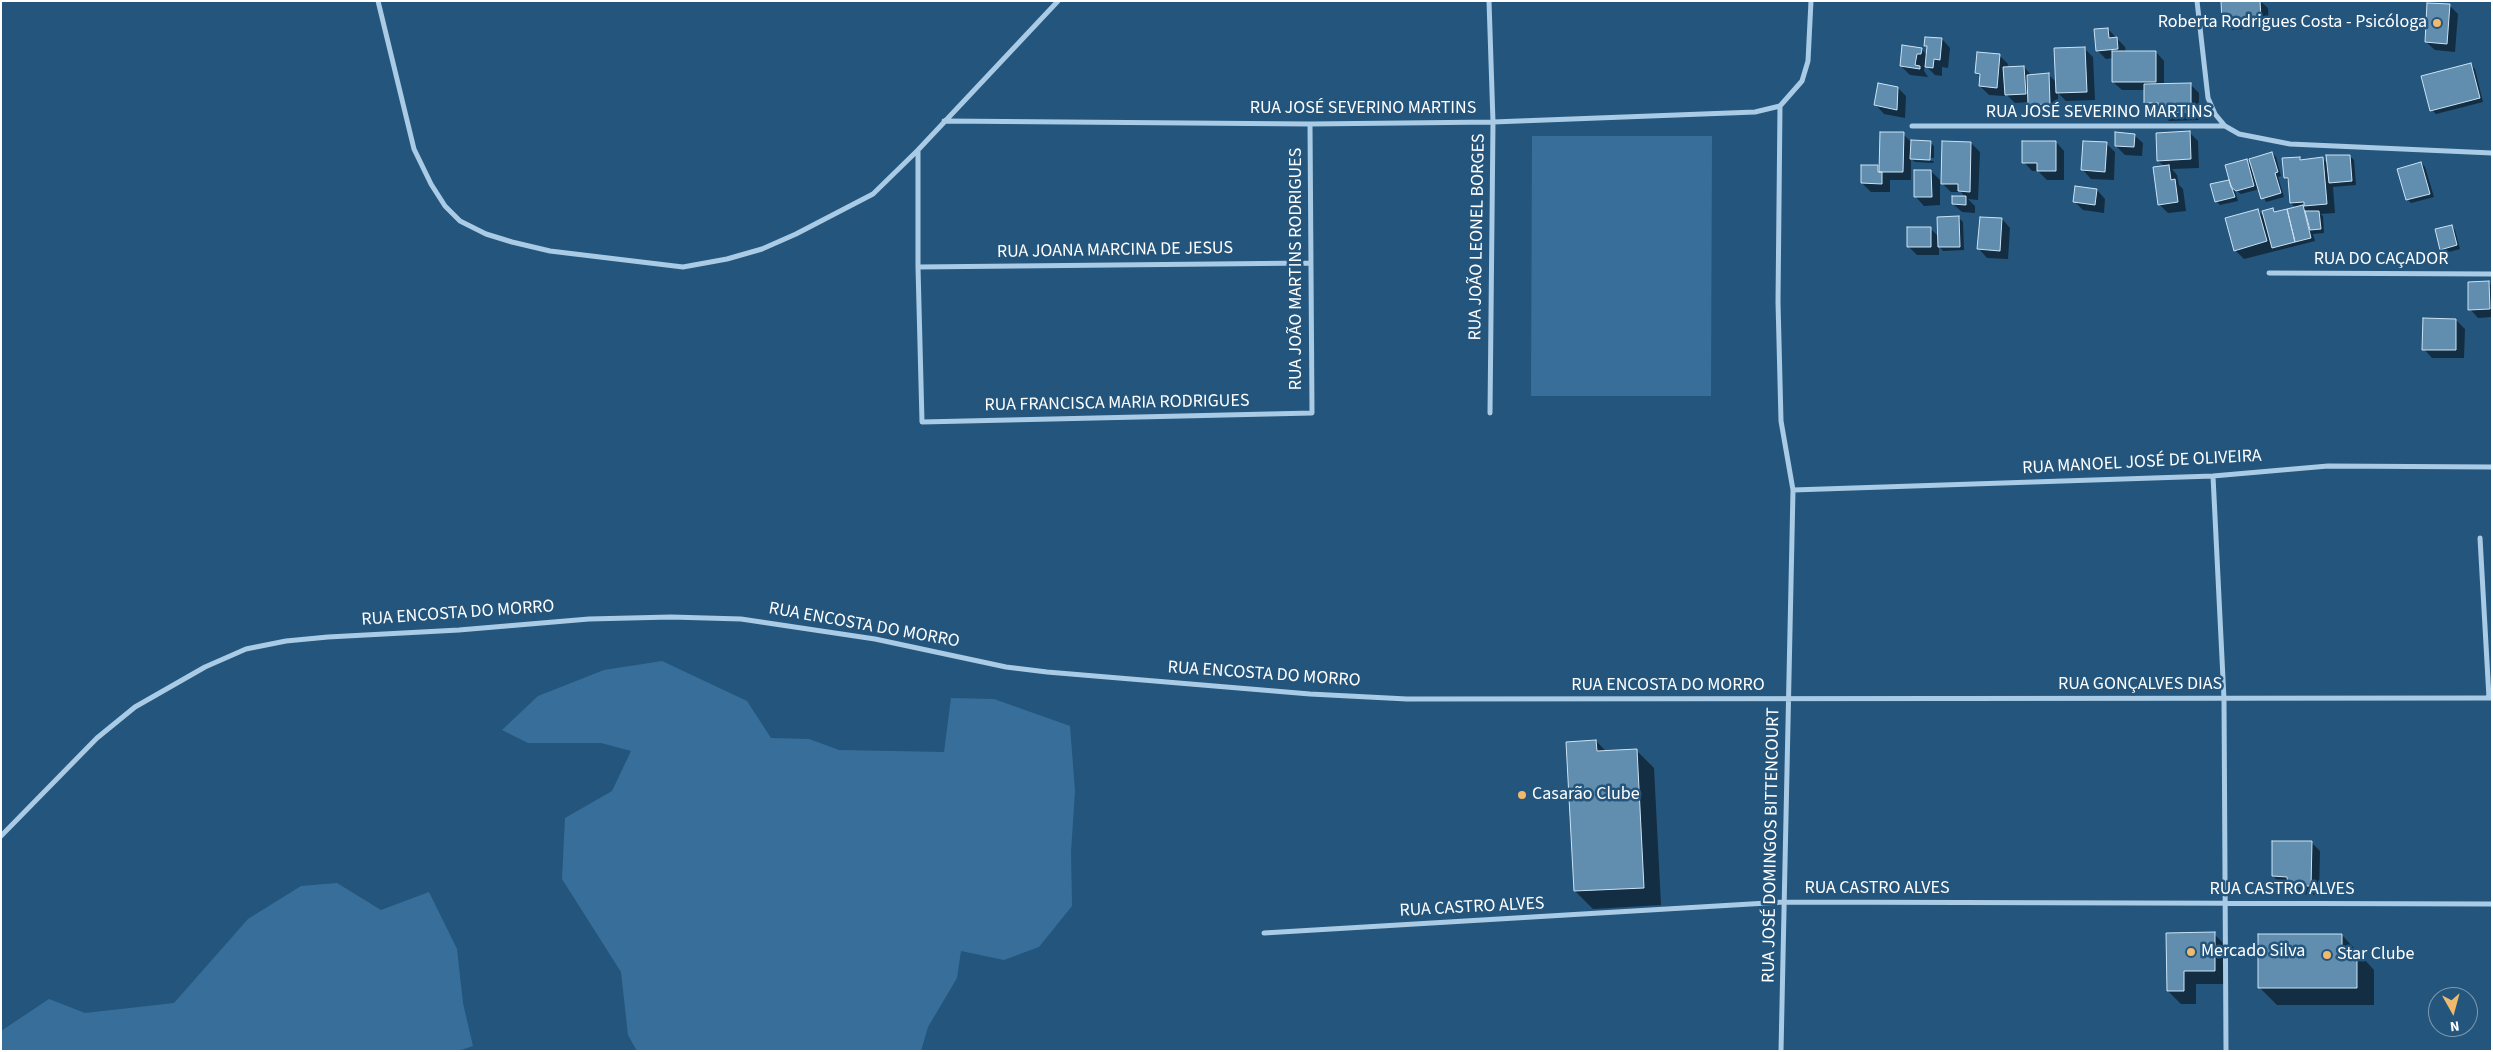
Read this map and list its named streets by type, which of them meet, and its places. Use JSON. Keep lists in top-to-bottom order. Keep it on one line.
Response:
{"streets":{"street":["RUA JOSÉ SEVERINO MARTINS","RUA JOÃO LEONEL BORGES","RUA JOANA MARCINA DE JESUS","RUA DO CAÇADOR","RUA JOÃO MARTINS RODRIGUES","RUA FRANCISCA MARIA RODRIGUES","RUA MANOEL JOSÉ DE OLIVEIRA","RUA ENCOSTA DO MORRO","RUA GONÇALVES DIAS","RUA JOSÉ DOMINGOS BITTENCOURT","RUA CASTRO ALVES"]},"crossings":[["RUA JOSÉ SEVERINO MARTINS","RUA JOÃO LEONEL BORGES"],["RUA JOSÉ SEVERINO MARTINS","RUA JOÃO MARTINS RODRIGUES"],["RUA JOSÉ SEVERINO MARTINS","RUA JOSÉ DOMINGOS BITTENCOURT"],["RUA JOANA MARCINA DE JESUS","RUA JOÃO MARTINS RODRIGUES"],["RUA JOANA MARCINA DE JESUS","RUA FRANCISCA MARIA RODRIGUES"],["RUA JOÃO MARTINS RODRIGUES","RUA FRANCISCA MARIA RODRIGUES"],["RUA MANOEL JOSÉ DE OLIVEIRA","RUA JOSÉ DOMINGOS BITTENCOURT"],["RUA ENCOSTA DO MORRO","RUA GONÇALVES DIAS"],["RUA ENCOSTA DO MORRO","RUA JOSÉ DOMINGOS BITTENCOURT"],["RUA GONÇALVES DIAS","RUA JOSÉ DOMINGOS BITTENCOURT"],["RUA JOSÉ DOMINGOS BITTENCOURT","RUA CASTRO ALVES"]],"places":["Roberta Rodrigues Costa - Psicóloga","Casarão Clube","Mercado Silva","Star Clube"],"north":"bottom"}
